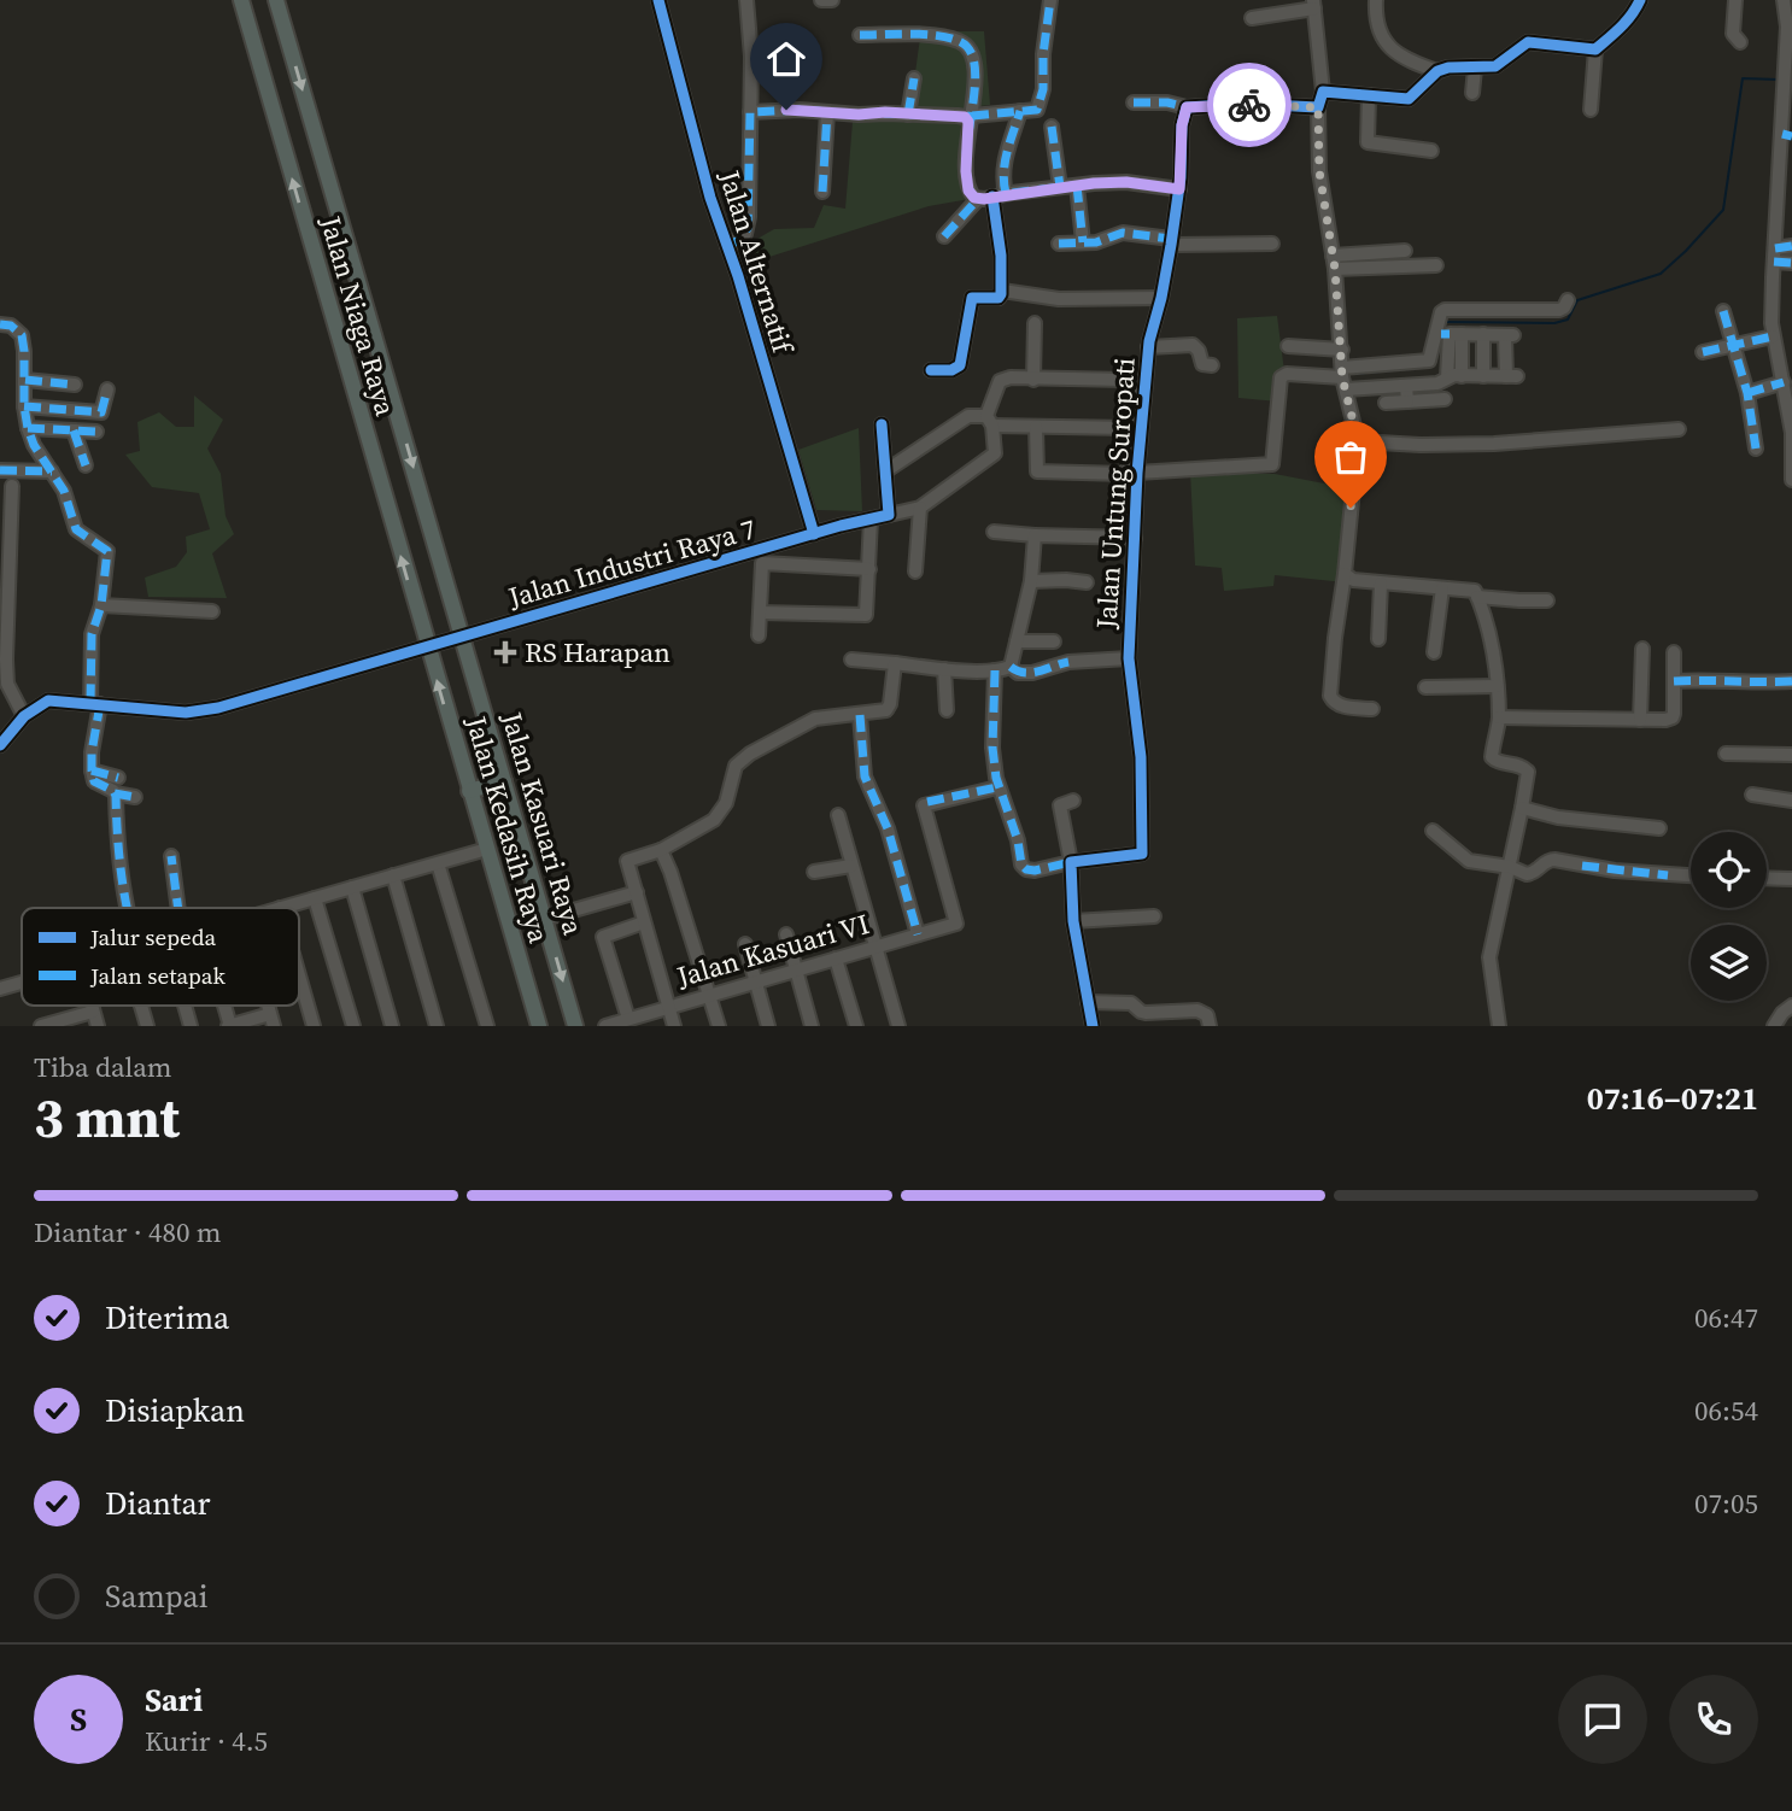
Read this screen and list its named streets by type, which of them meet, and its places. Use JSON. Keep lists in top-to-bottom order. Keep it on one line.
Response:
{"streets":{"main road":["Jalan Niaga Raya","Jalan Kasuari Raya","Jalan Kedasih Raya"],"street":["Jalan Alternatif","Jalan Untung Suropati","Jalan Industri Raya 7","Jalan Kasuari VI"]},"crossings":[["Jalan Alternatif","Jalan Industri Raya 7"],["Jalan Niaga Raya","Jalan Industri Raya 7"],["Jalan Niaga Raya","Jalan Kasuari Raya"],["Jalan Niaga Raya","Jalan Kedasih Raya"],["Jalan Industri Raya 7","Jalan Kasuari Raya"],["Jalan Industri Raya 7","Jalan Kedasih Raya"]],"one_way":["Jalan Kedasih Raya"],"places":{"health":["RS Harapan"]},"legend":["Jalur sepeda","Jalan setapak"],"page":{"heading":["3 mnt","Tiba dalam","07:16–07:21"],"panel":["Sari","Kurir · 4.5"],"bar":"Diantar · 480 m","list":[["Diterima","06:47"],["Disiapkan","06:54"],["Diantar","07:05"],"Sampai"],"round":"S"}}
